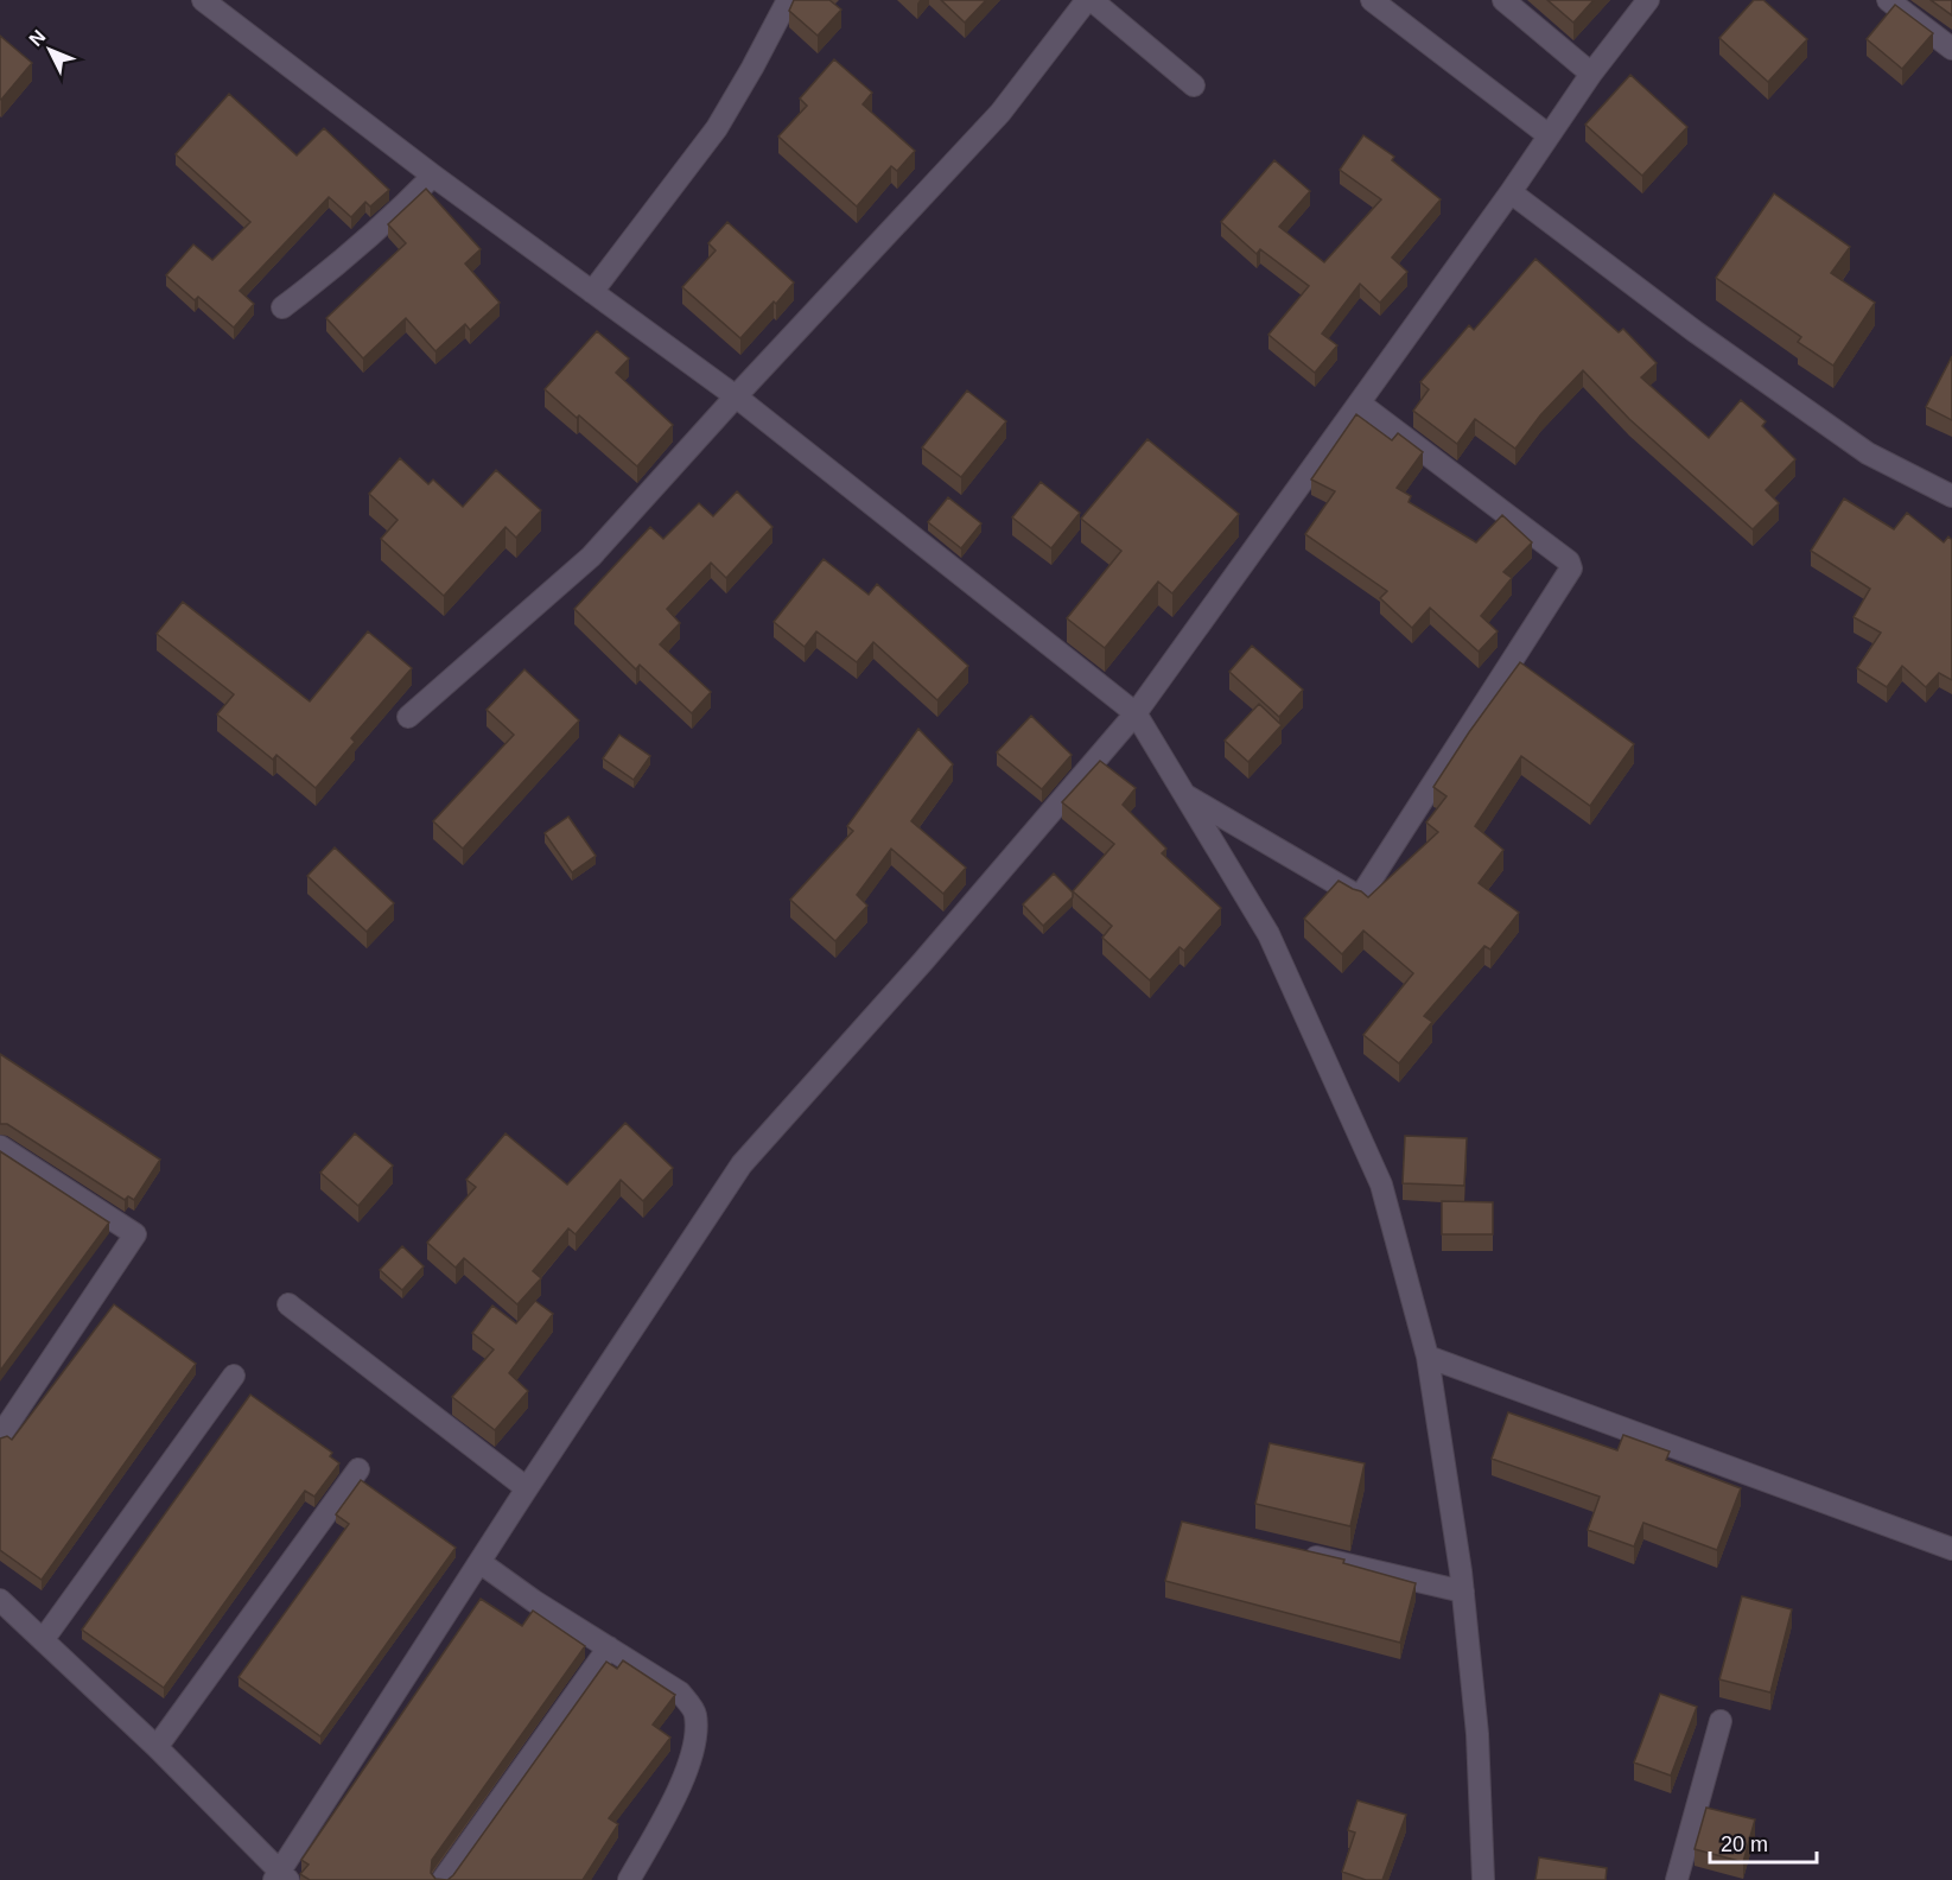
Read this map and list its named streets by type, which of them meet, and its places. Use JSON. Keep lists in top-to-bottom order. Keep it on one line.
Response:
{"scale_bar":"20 m","north":"top left"}
